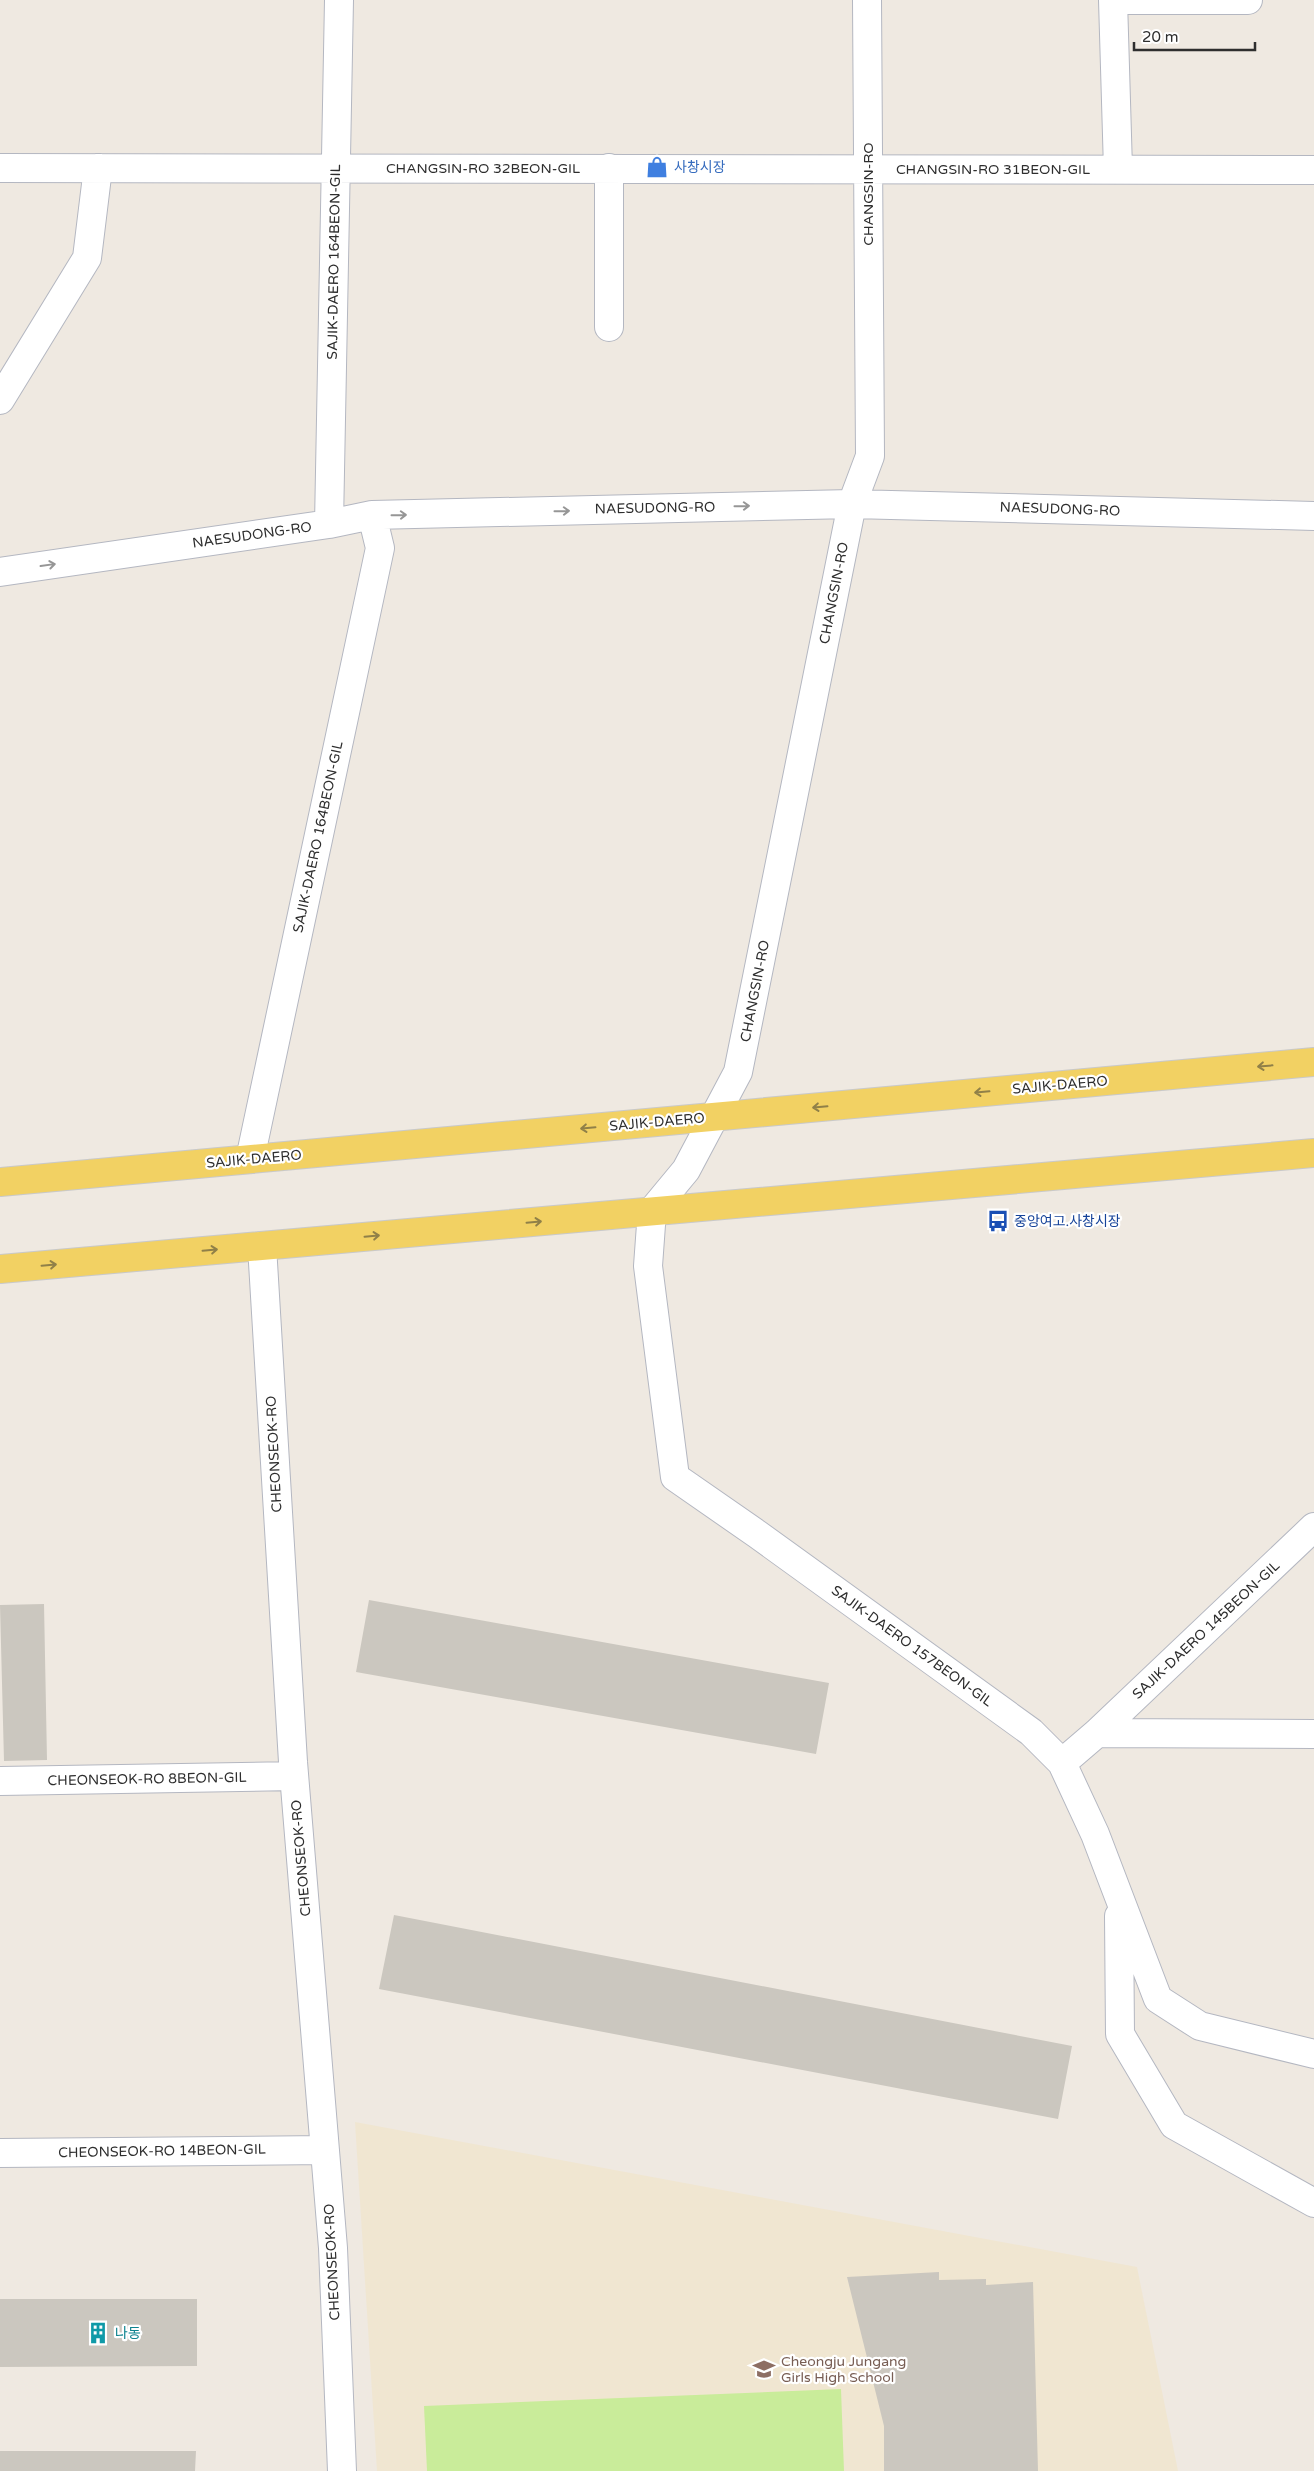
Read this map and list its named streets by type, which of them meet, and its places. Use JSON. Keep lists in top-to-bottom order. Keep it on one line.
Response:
{"streets":{"main road":["SAJIK-DAERO"],"street":["CHANGSIN-RO 32BEON-GIL","CHANGSIN-RO 31BEON-GIL","CHANGSIN-RO","SAJIK-DAERO 164BEON-GIL","NAESUDONG-RO","CHEONSEOK-RO","SAJIK-DAERO 145BEON-GIL","SAJIK-DAERO 157BEON-GIL","CHEONSEOK-RO 8BEON-GIL","CHEONSEOK-RO 14BEON-GIL"]},"crossings":[["CHANGSIN-RO 32BEON-GIL","CHANGSIN-RO 31BEON-GIL"],["CHANGSIN-RO 32BEON-GIL","CHANGSIN-RO"],["CHANGSIN-RO 32BEON-GIL","SAJIK-DAERO 164BEON-GIL"],["CHANGSIN-RO 31BEON-GIL","CHANGSIN-RO"],["CHANGSIN-RO","NAESUDONG-RO"],["CHANGSIN-RO","SAJIK-DAERO"],["CHANGSIN-RO","SAJIK-DAERO 157BEON-GIL"],["SAJIK-DAERO 164BEON-GIL","NAESUDONG-RO"],["SAJIK-DAERO 164BEON-GIL","SAJIK-DAERO"],["CHEONSEOK-RO","CHEONSEOK-RO 8BEON-GIL"],["CHEONSEOK-RO","CHEONSEOK-RO 14BEON-GIL"],["SAJIK-DAERO 145BEON-GIL","SAJIK-DAERO 157BEON-GIL"]],"one_way":["NAESUDONG-RO"],"places":{"shop":["사창시장"],"bus stop":["중앙여고.사창시장"],"building":["나동"],"school or university":["Cheongju Jungang Girls High School"]},"scale_bar":"20 m"}
